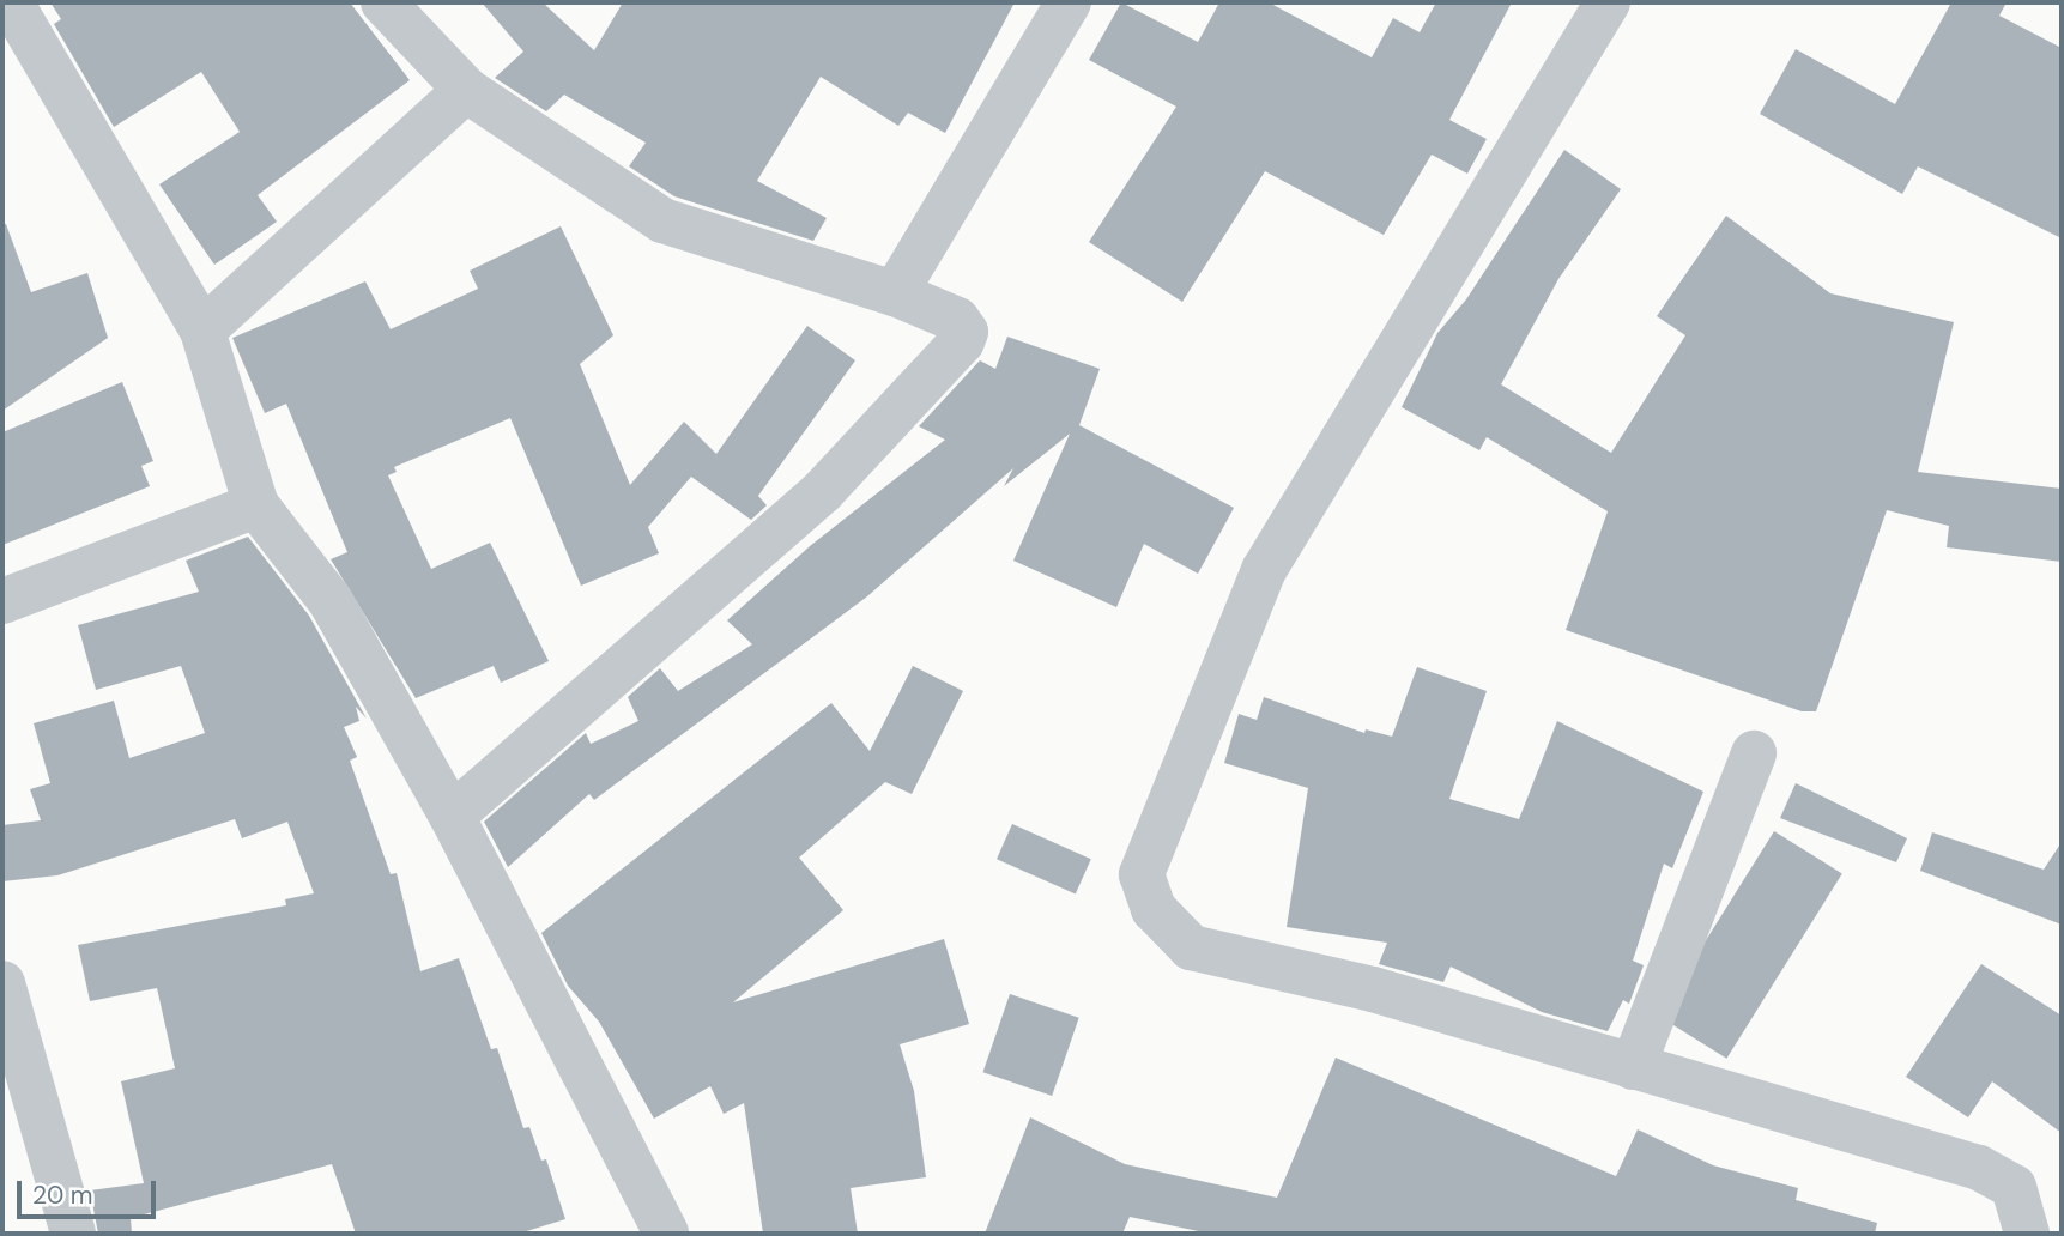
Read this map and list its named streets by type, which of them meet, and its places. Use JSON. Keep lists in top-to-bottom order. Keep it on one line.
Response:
{"scale_bar":"20 m"}
